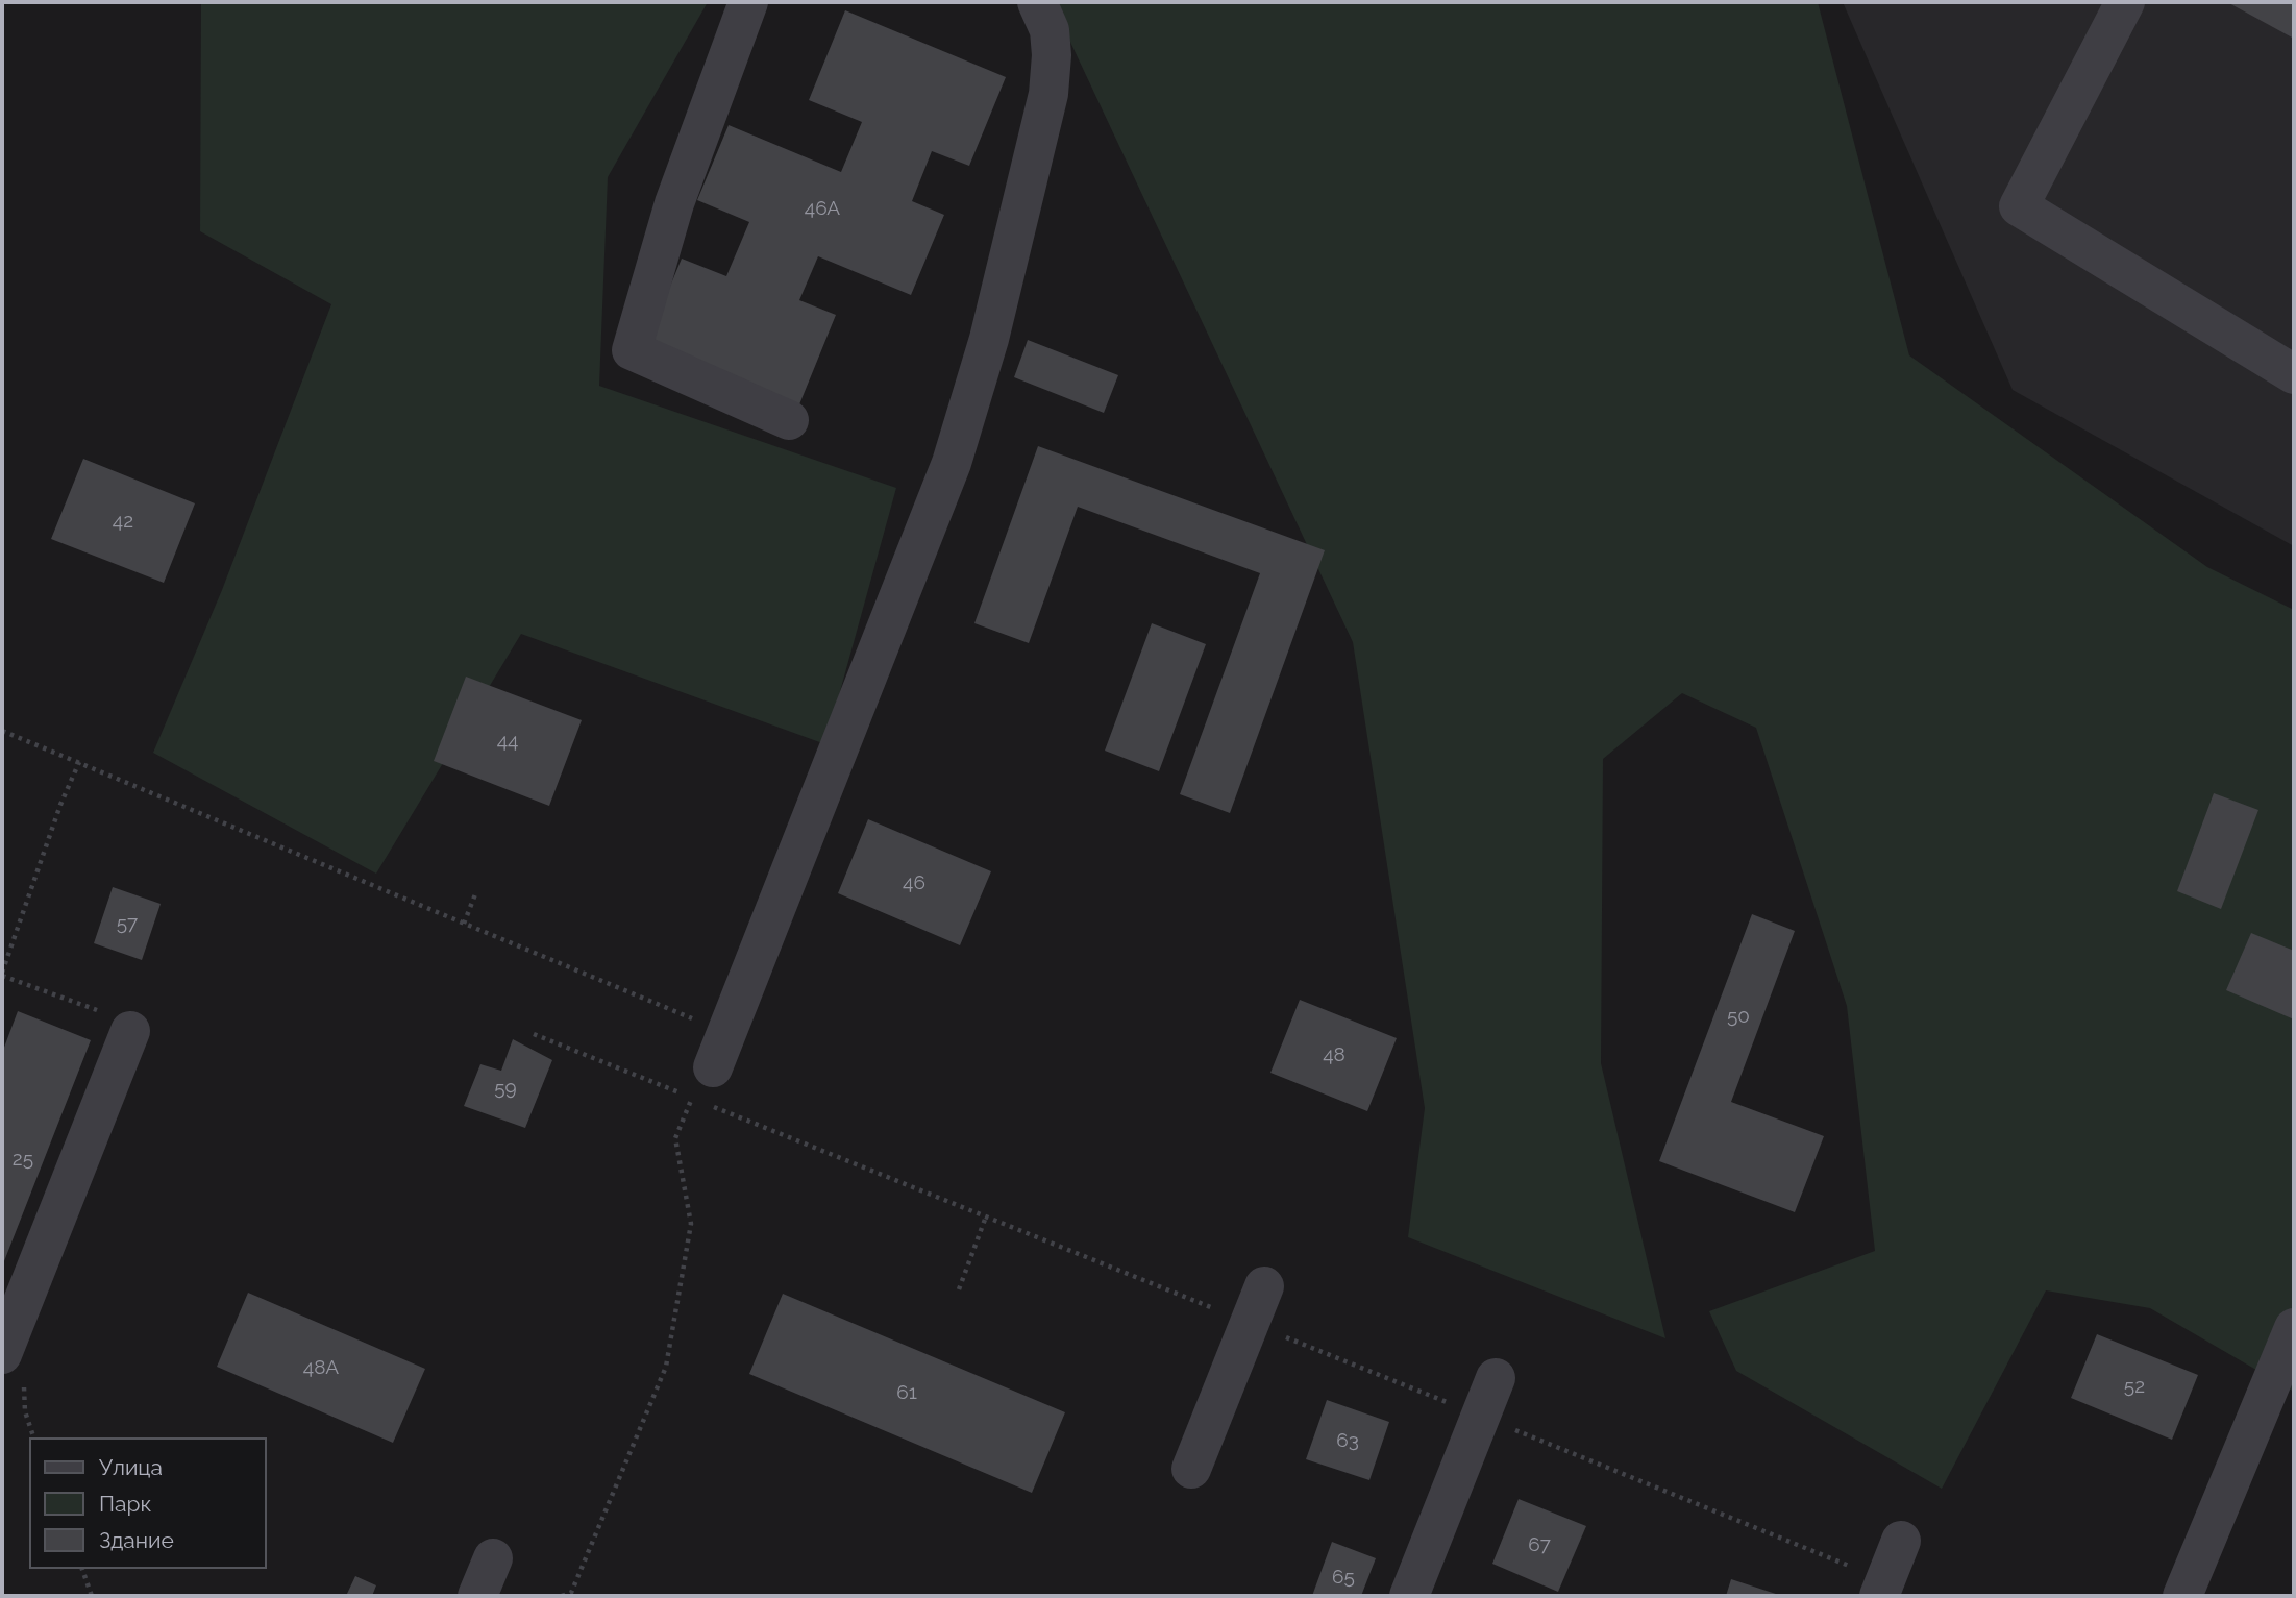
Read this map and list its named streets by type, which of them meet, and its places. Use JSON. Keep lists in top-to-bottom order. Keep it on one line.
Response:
{"house_numbers":["46А","42","44","46","57","50","48","59","25","48А","52","61","63","67","65"],"legend":["Улица","Парк","Здание"]}
